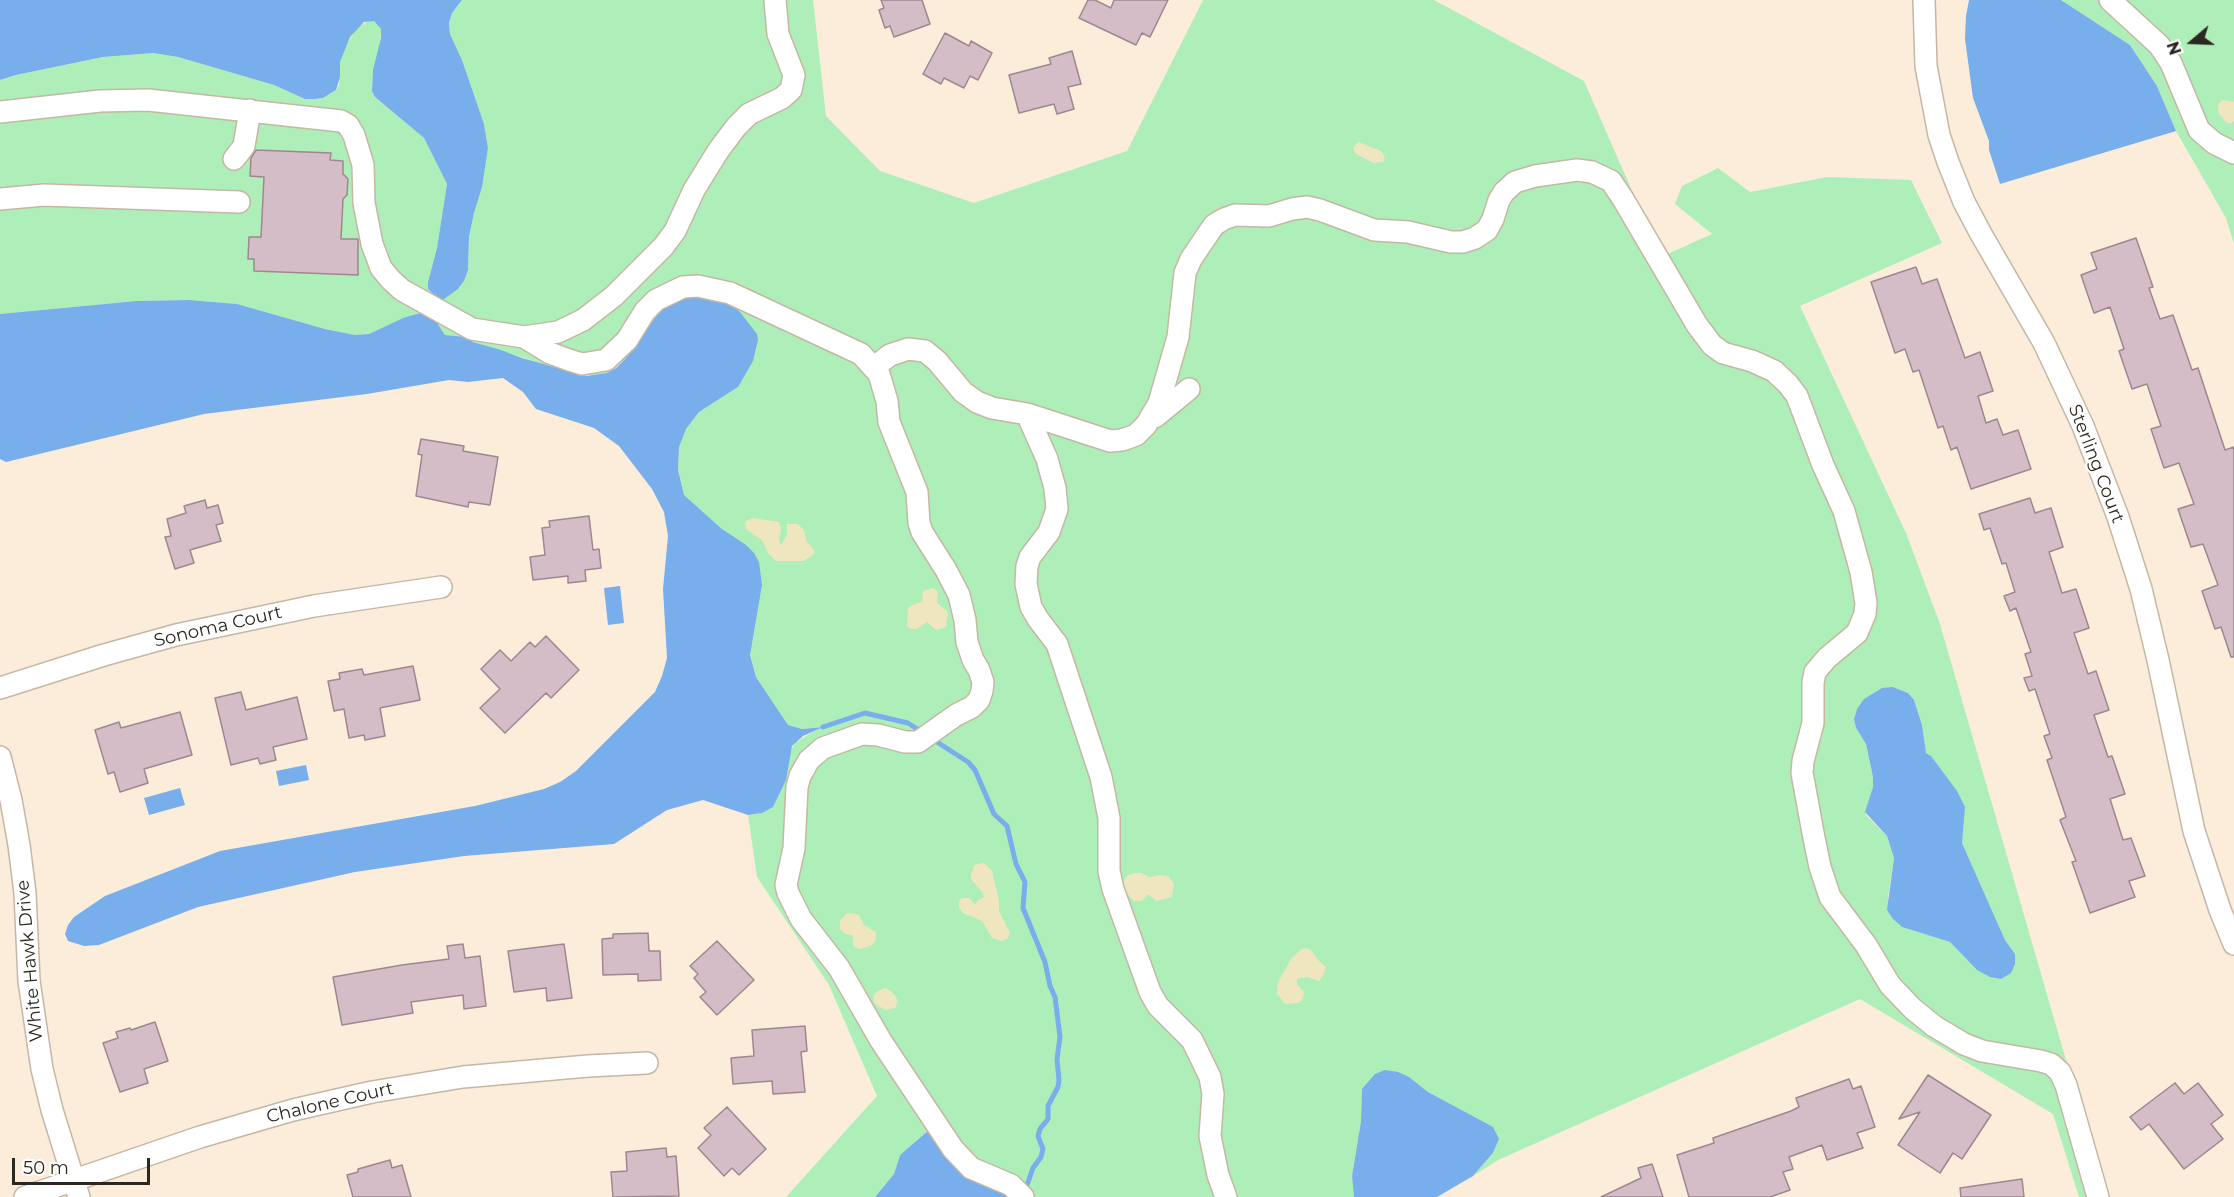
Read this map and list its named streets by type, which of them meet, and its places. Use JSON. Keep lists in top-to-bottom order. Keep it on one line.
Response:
{"streets":{"street":["Sterling Court","Sonoma Court","White Hawk Drive","Chalone Court"]},"crossings":[["White Hawk Drive","Chalone Court"]],"scale_bar":"50 m","north":"left"}
